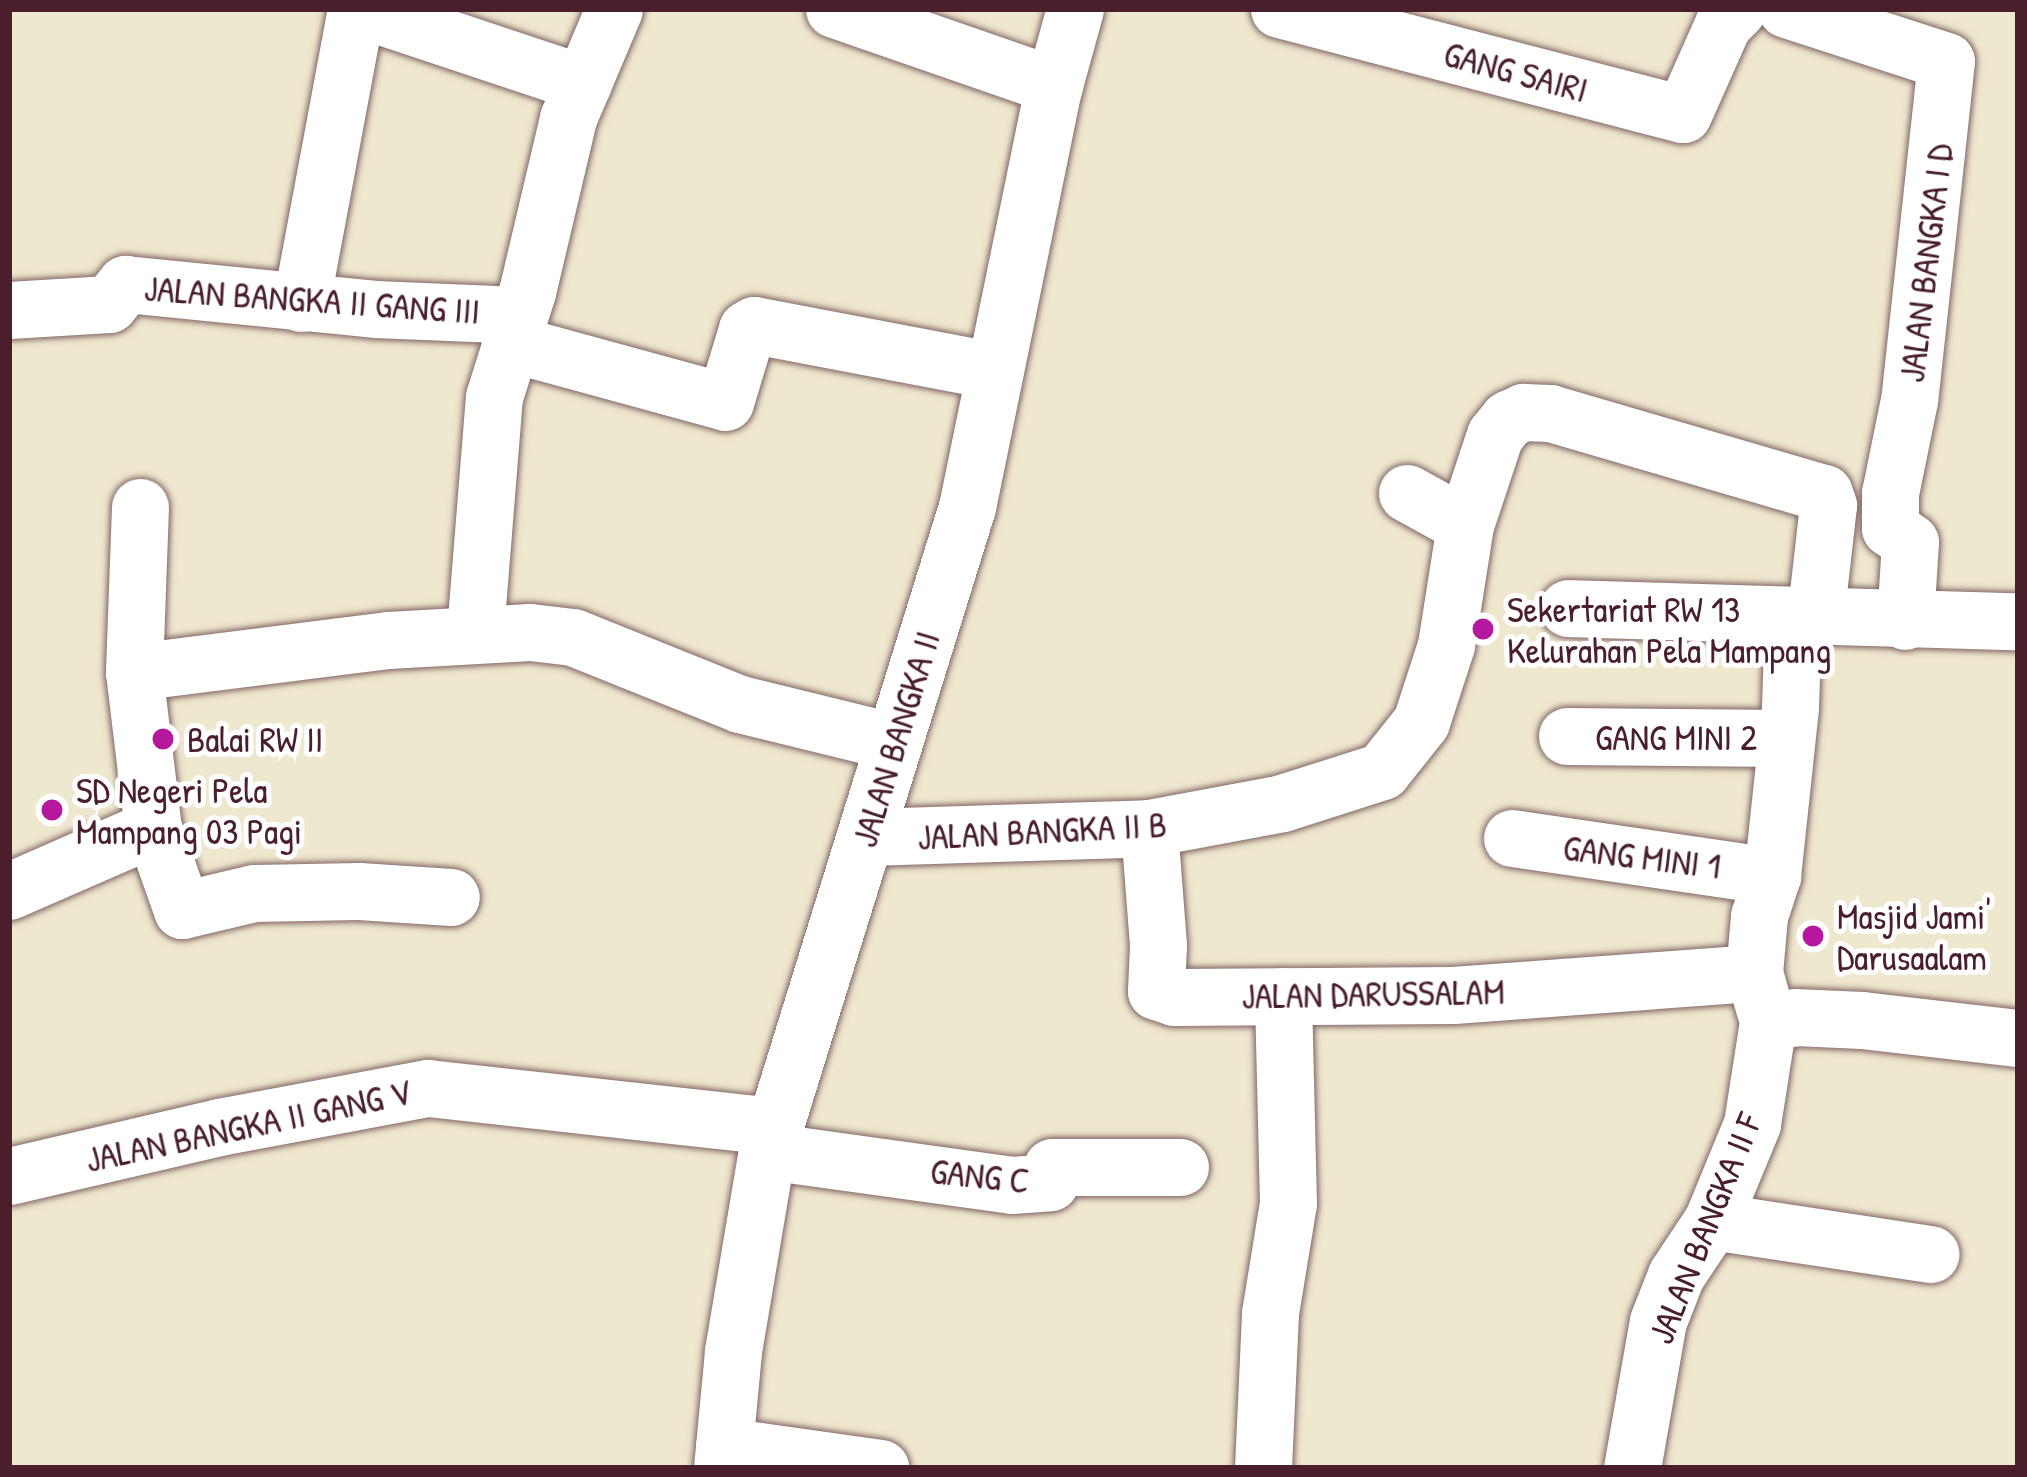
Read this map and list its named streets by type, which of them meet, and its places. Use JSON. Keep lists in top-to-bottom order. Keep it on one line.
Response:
{"streets":{"street":["GANG SAIRI","JALAN BANGKA I D","JALAN BANGKA II GANG III","GANG MINI 2","JALAN BANGKA II","JALAN BANGKA II B","GANG MINI 1","JALAN DARUSSALAM","JALAN BANGKA II GANG V","GANG C","JALAN BANGKA II F"]},"crossings":[["GANG MINI 2","JALAN BANGKA II F"],["JALAN BANGKA II","JALAN BANGKA II B"],["JALAN BANGKA II","JALAN BANGKA II GANG V"],["JALAN BANGKA II","GANG C"],["JALAN BANGKA II B","JALAN DARUSSALAM"],["JALAN BANGKA II B","JALAN BANGKA II F"],["GANG MINI 1","JALAN BANGKA II F"],["JALAN DARUSSALAM","JALAN BANGKA II F"],["JALAN BANGKA II GANG V","GANG C"]],"places":["Sekertariat RW 13 Kelurahan Pela Mampang","Balai RW II","SD Negeri Pela Mampang 03 Pagi","Masjid Jami' Darusaalam"]}
